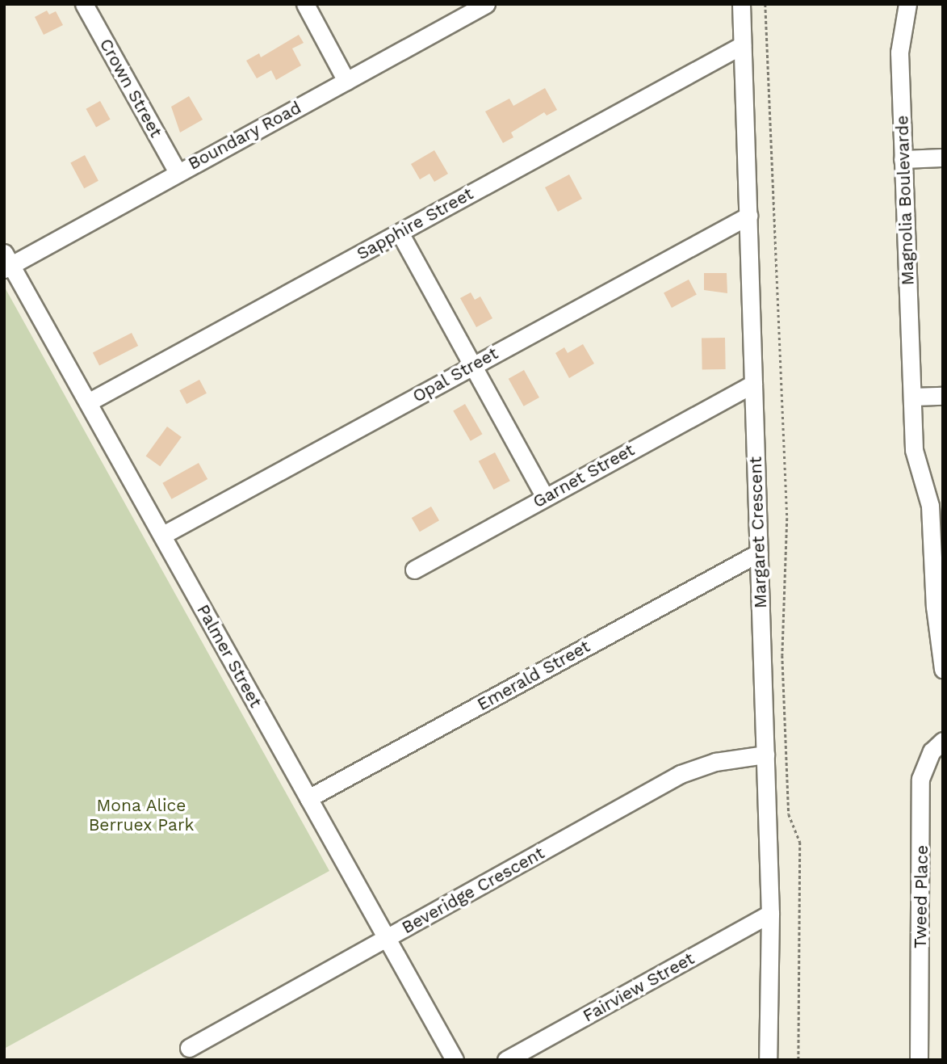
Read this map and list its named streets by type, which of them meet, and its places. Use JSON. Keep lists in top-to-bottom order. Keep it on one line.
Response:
{"streets":{"street":["Crown Street","Boundary Road","Magnolia Boulevarde","Sapphire Street","Opal Street","Garnet Street","Margaret Crescent","Palmer Street","Emerald Street","Beveridge Crescent","Tweed Place","Fairview Street"]},"crossings":[["Crown Street","Boundary Road"],["Boundary Road","Palmer Street"],["Sapphire Street","Margaret Crescent"],["Sapphire Street","Palmer Street"],["Opal Street","Margaret Crescent"],["Opal Street","Palmer Street"],["Garnet Street","Margaret Crescent"],["Margaret Crescent","Emerald Street"],["Margaret Crescent","Beveridge Crescent"],["Margaret Crescent","Fairview Street"],["Palmer Street","Emerald Street"],["Palmer Street","Beveridge Crescent"]],"parks":["Mona Alice Berruex Park"]}
